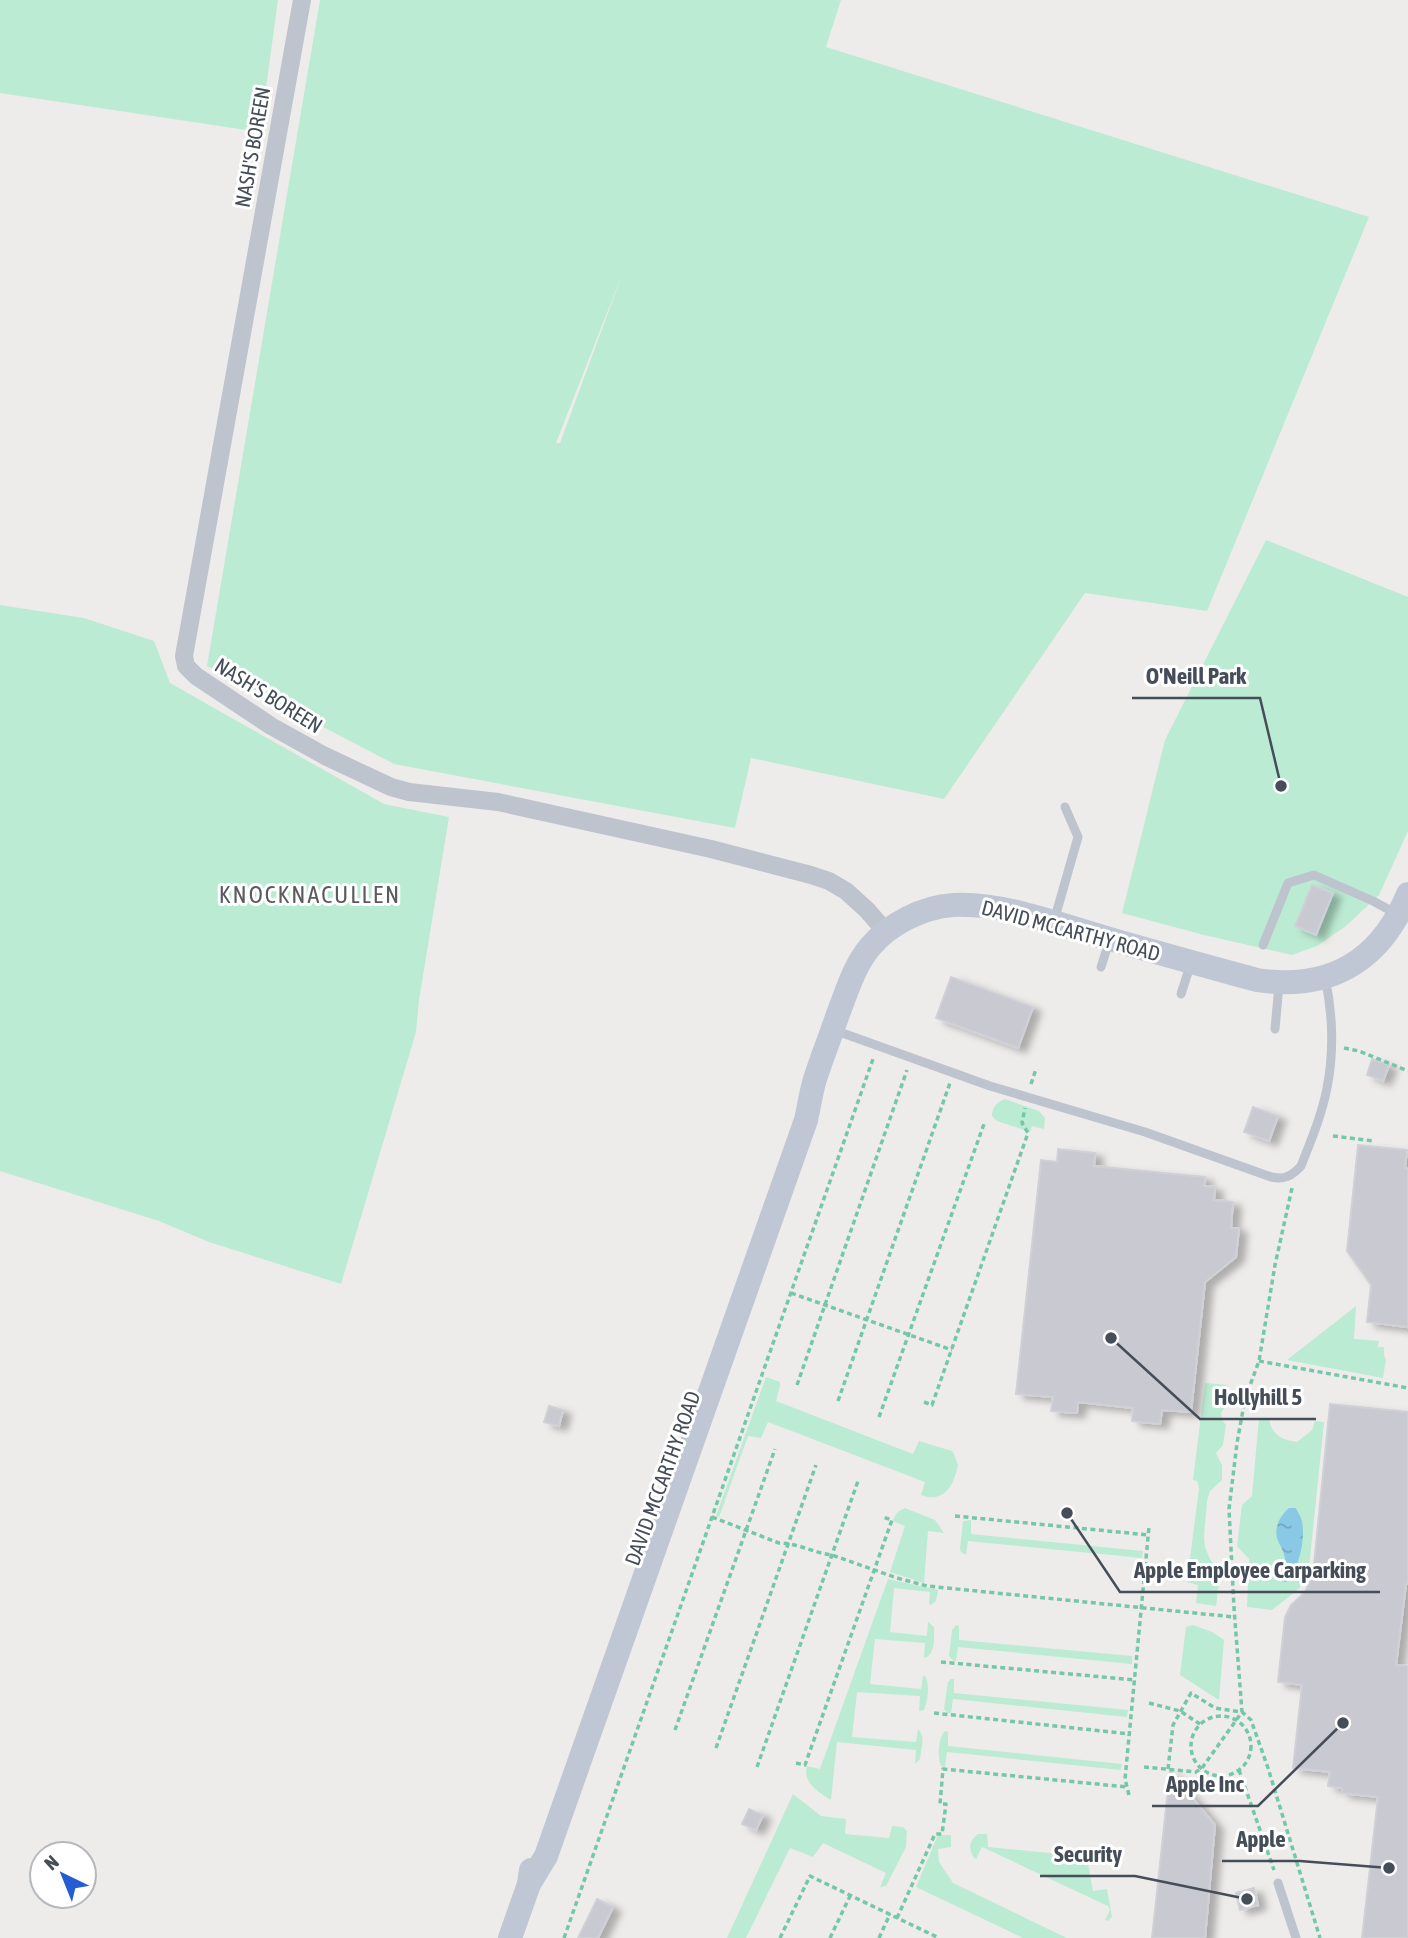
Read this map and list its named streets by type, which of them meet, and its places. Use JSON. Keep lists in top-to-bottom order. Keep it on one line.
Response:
{"streets":{"street":["NASH'S BOREEN","DAVID MCCARTHY ROAD"]},"crossings":[["NASH'S BOREEN","DAVID MCCARTHY ROAD"]],"districts":["KNOCKNACULLEN"],"places":["O'Neill Park","Hollyhill 5","Apple Employee Carparking","Apple Inc","Apple","Security"],"north":"top left"}
